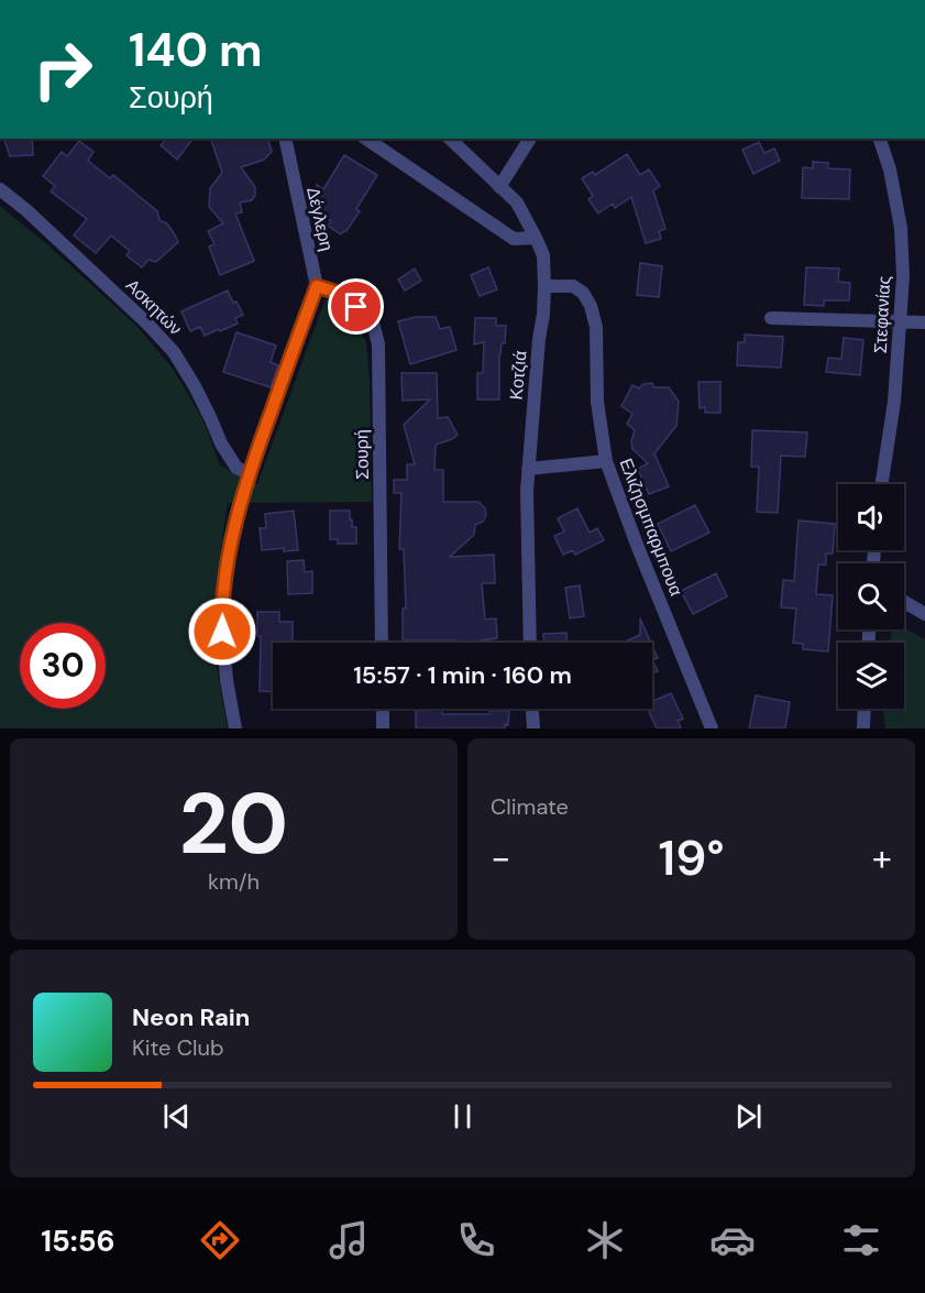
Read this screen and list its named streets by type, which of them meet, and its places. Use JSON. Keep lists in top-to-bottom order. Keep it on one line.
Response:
{"streets":{"street":["Δέγλερη","Ασκητών","Στεφανίας","Κοτζιά","Σουρή","Ελιζησμπαρμπουα"]},"crossings":[["Δέγλερη","Σουρή"],["Κοτζιά","Ελιζησμπαρμπουα"]],"page":{"turn":["140 m","Σουρή"],"limit":"30","trip":"15:57 · 1 min · 160 m","tile":[["20","km/h"],"Climate"],"heat":["−","19°","+"],"song":["Neon Rain","Kite Club"],"tabs":"15:56"}}
